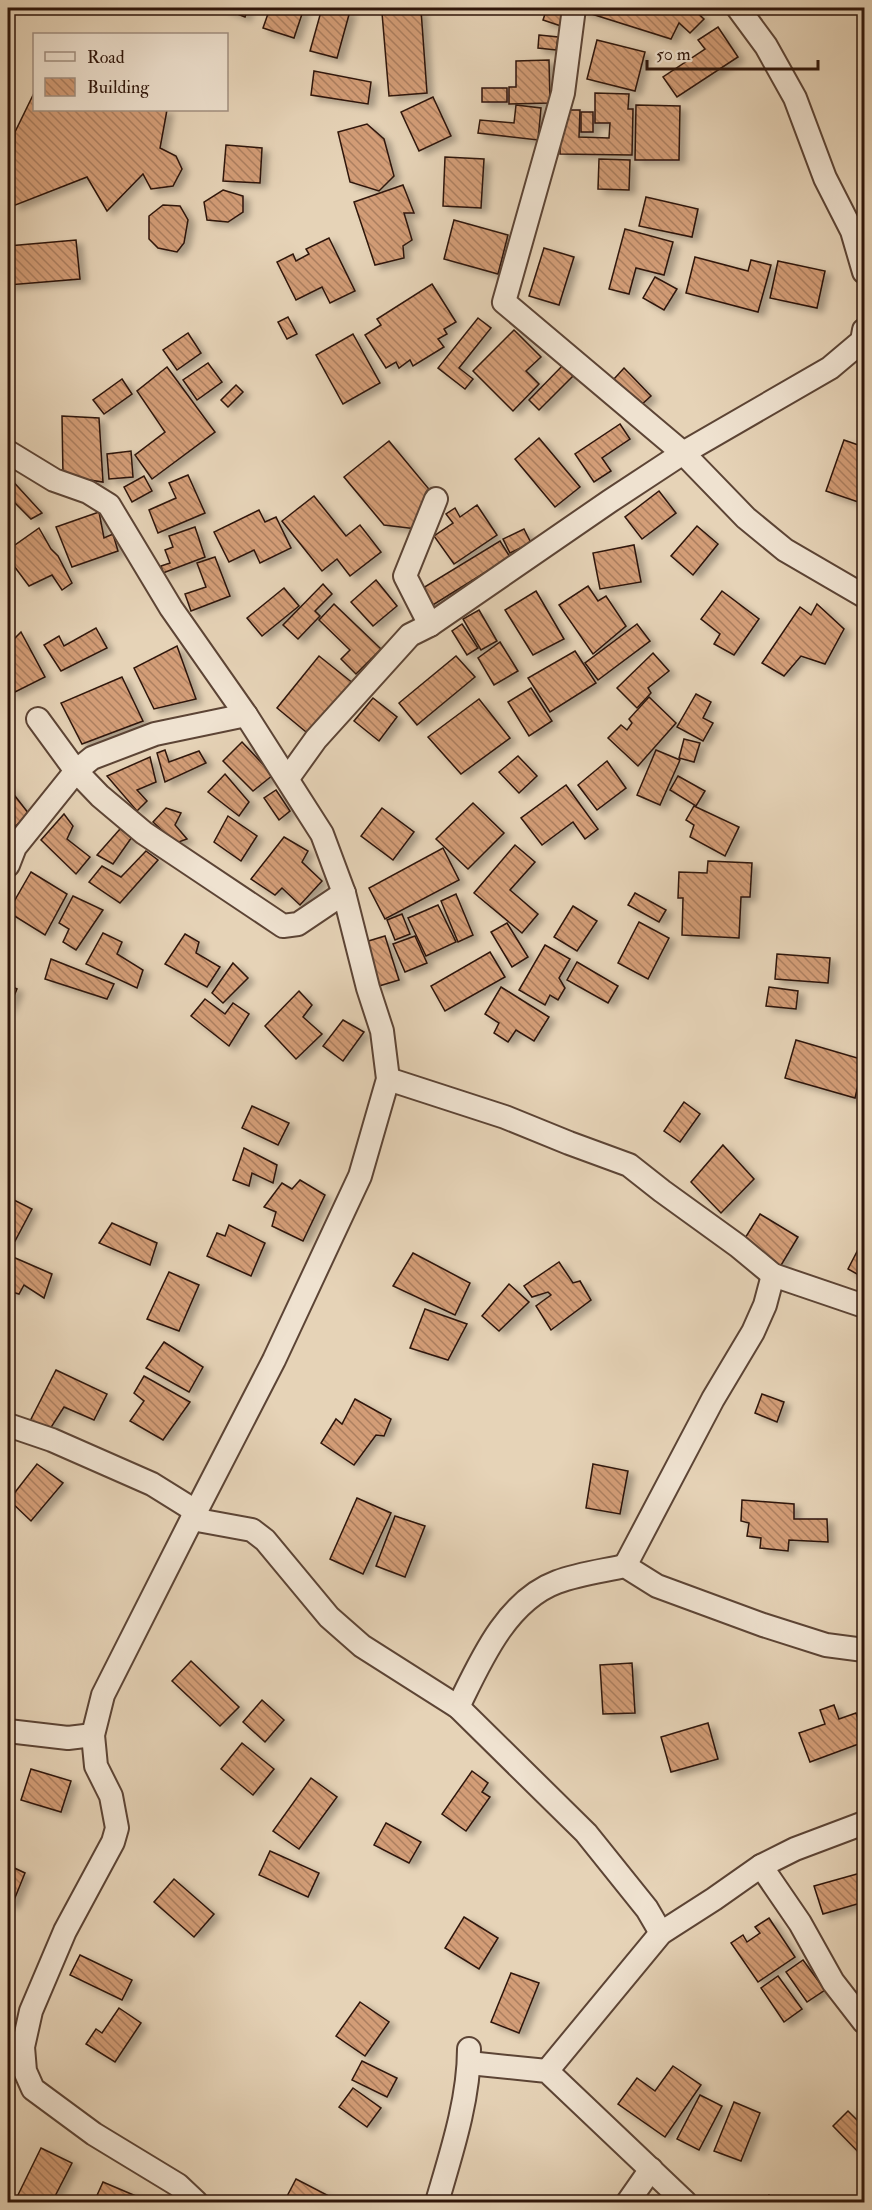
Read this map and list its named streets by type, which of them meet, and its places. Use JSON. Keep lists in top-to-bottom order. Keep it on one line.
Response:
{"legend":["Road","Building"],"scale_bar":"50 m"}
